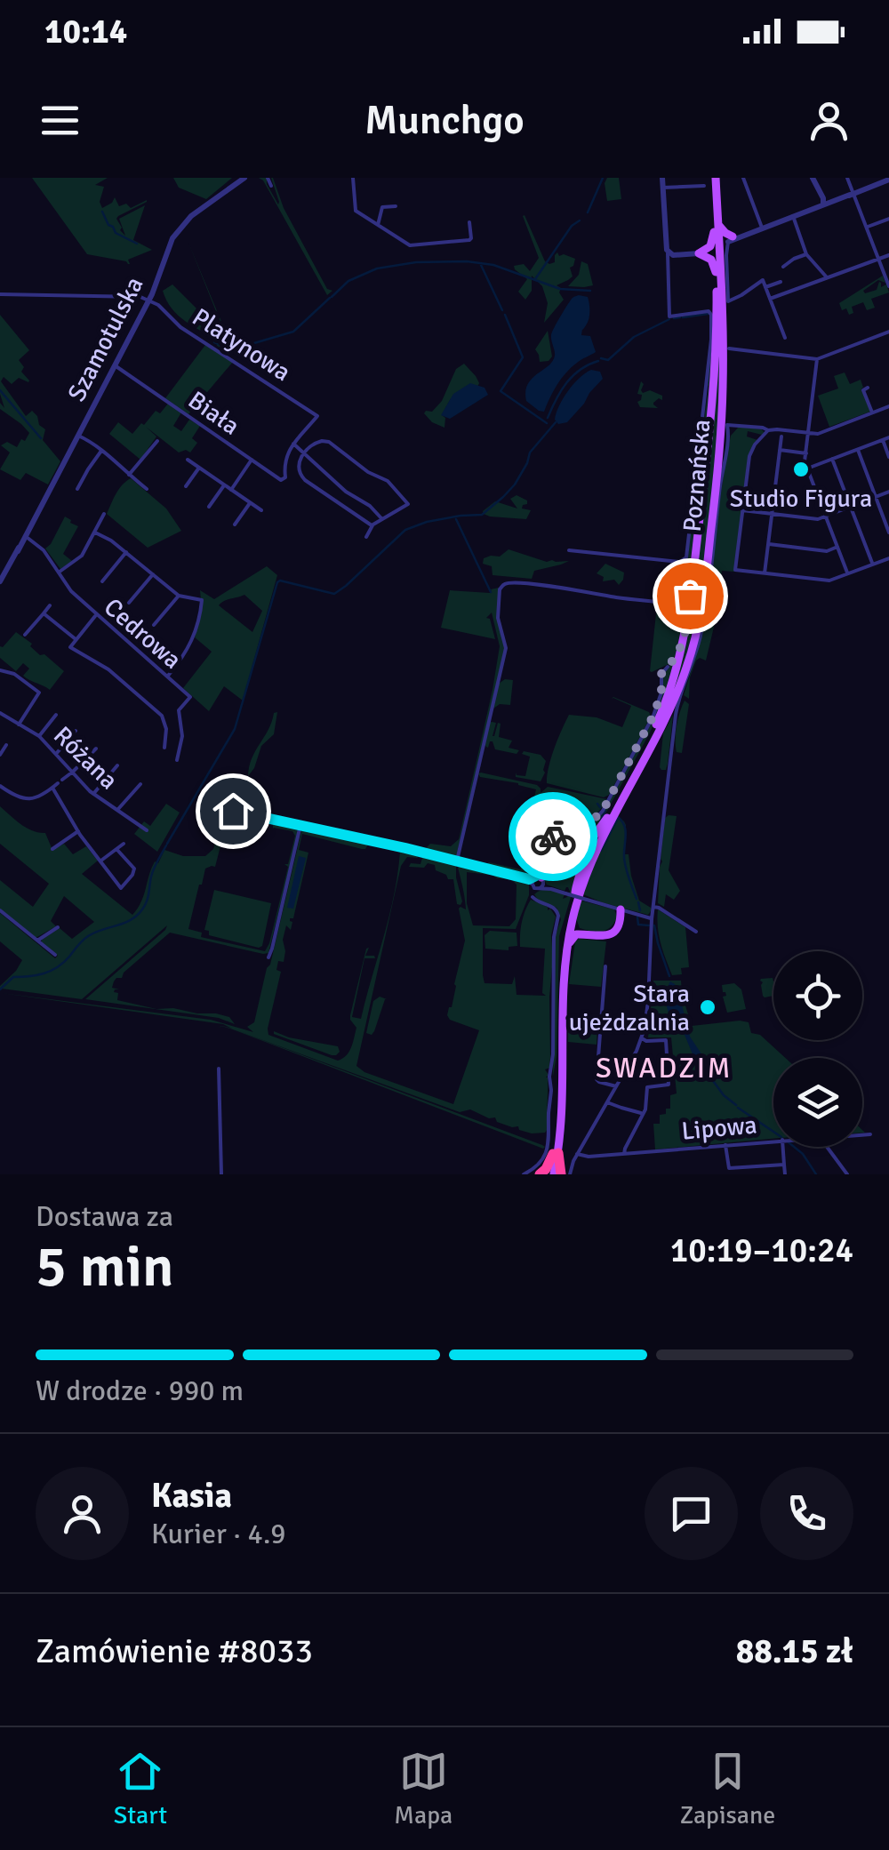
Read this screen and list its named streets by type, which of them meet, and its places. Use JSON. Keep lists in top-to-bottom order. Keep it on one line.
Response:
{"streets":{"main road":["Poznańska"],"street":["Szamotulska","Platynowa","Biała","Cedrowa","Różana","Lipowa"]},"crossings":[["Szamotulska","Platynowa"],["Szamotulska","Biała"],["Szamotulska","Cedrowa"],["Platynowa","Biała"]],"districts":["SWADZIM"],"places":["Studio Figura","Stara ujeżdzalnia"],"page":{"status":"10:14","header":"Munchgo","heading":["5 min","Dostawa za","10:19–10:24"],"panel":["Kasia","Kurier · 4.9","Zamówienie #8033","88.15 zł"],"bar":"W drodze · 990 m","tabs":["Start","Mapa","Zapisane"]}}
